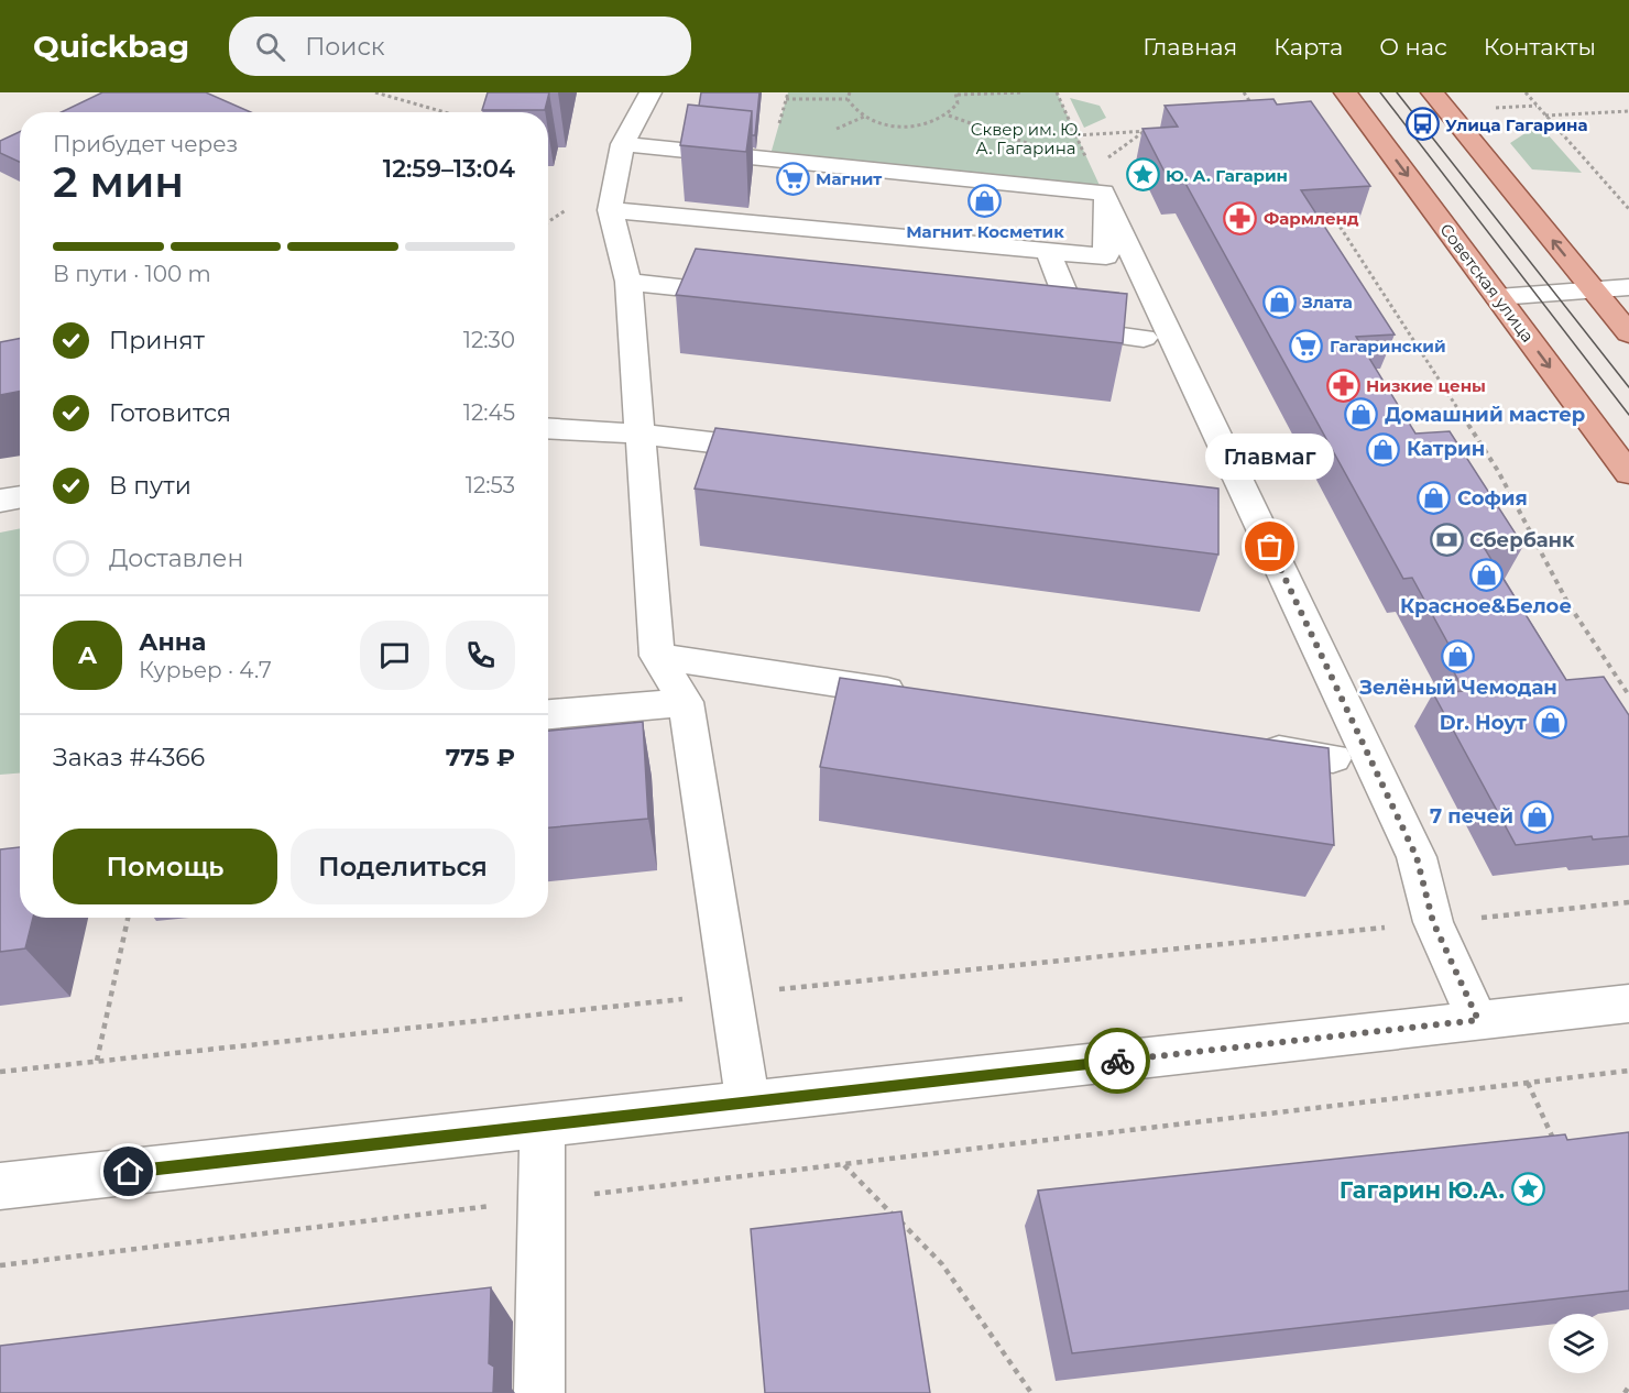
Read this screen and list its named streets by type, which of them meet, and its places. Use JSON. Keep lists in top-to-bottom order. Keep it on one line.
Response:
{"streets":{"main road":["Советская улица"]},"parks":["Сквер им. Ю. А. Гагарина"],"places":{"bus stop":["Улица Гагарина"],"place":["Ю. А. Гагарин","Гагарин Ю.А."],"supermarket":["Магнит","Гагаринский"],"shop":["Магнит Косметик","Злата","Домашний мастер","Катрин","София","Красное&Белое","Зелёный Чемодан","Dr. Ноут","7 печей"],"pharmacy":["Фармленд","Низкие цены"],"bank":["Сбербанк"],"other":["Главмаг"]},"page":{"header":"Quickbag","search":"Поиск","nav":["Главная","Карта","О нас","Контакты"],"heading":["2 мин","Прибудет через","12:59–13:04"],"panel":["Анна","Курьер · 4.7","Заказ #4366","775 ₽"],"bar":"В пути · 100 m","list":[["Принят","12:30"],["Готовится","12:45"],["В пути","12:53"],"Доставлен"],"bubble":"Главмаг","round":"А","buttons":["Помощь","Поделиться"]}}
